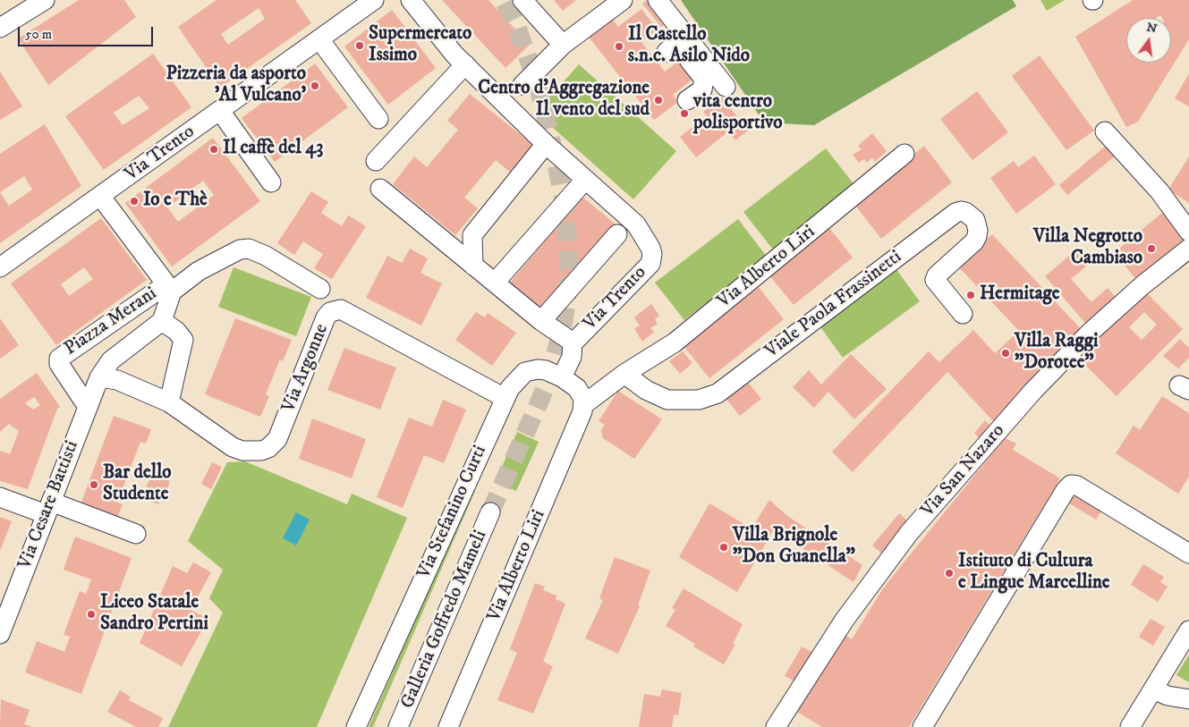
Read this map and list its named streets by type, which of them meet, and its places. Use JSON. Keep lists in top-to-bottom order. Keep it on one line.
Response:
{"streets":{"street":["Via Trento","Via Alberto Liri","Viale Paola Frassinetti","Piazza Merani","Via Argonne","Via San Nazaro","Via Cesare Battisti","Via Stefanino Curti","Galleria Goffredo Mameli"]},"crossings":[["Via Trento","Piazza Merani"],["Via Alberto Liri","Viale Paola Frassinetti"],["Via Alberto Liri","Via Stefanino Curti"],["Piazza Merani","Via Argonne"],["Piazza Merani","Via Cesare Battisti"],["Via Argonne","Via Stefanino Curti"]],"places":["Supermercato Issimo","Il Castello s.n.c. Asilo Nido","Pizzeria da asporto 'Al Vulcano'","Centro d'Aggregazione Il vento del sud","vita centro polisportivo","Il caffè del 43","Io e Thè","Villa Negrotto Cambiaso","Hermitage","Villa Raggi \"Dorotee\"","Bar dello Studente","Villa Brignole \"Don Guanella\"","Istituto di Cultura e Lingue Marcelline","Liceo Statale Sandro Pertini"],"scale_bar":"50 m","north":"top"}
